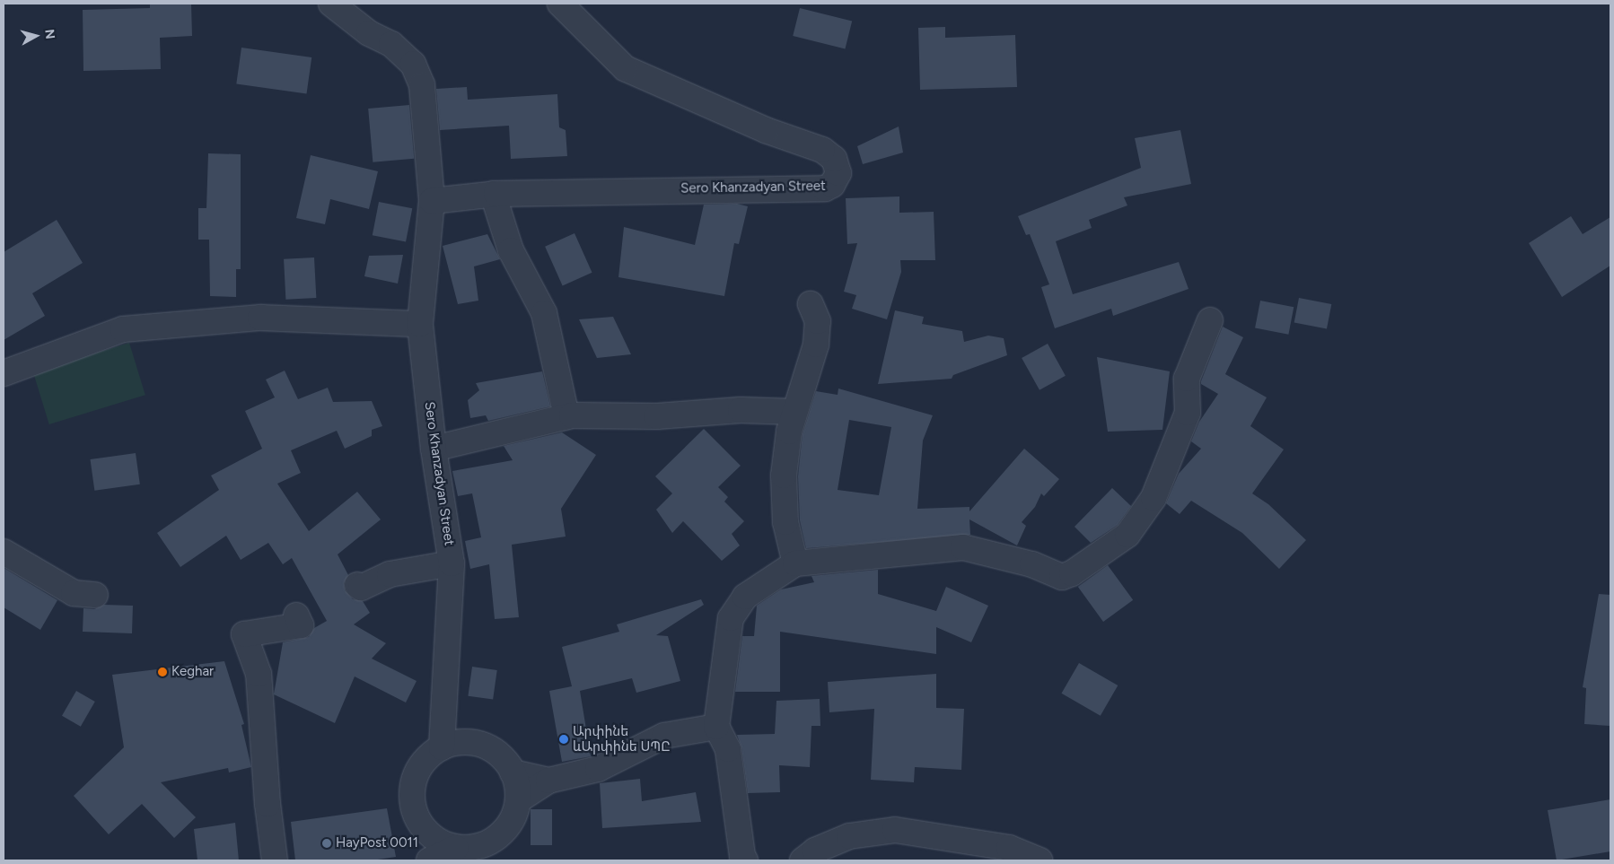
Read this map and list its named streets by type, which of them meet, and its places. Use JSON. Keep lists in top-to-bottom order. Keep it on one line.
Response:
{"streets":{"street":["Sero Khanzadyan Street"]},"places":["Keghar","Արփինե ևԱրփինե ՍՊԸ","HayPost 0011"],"north":"right"}
